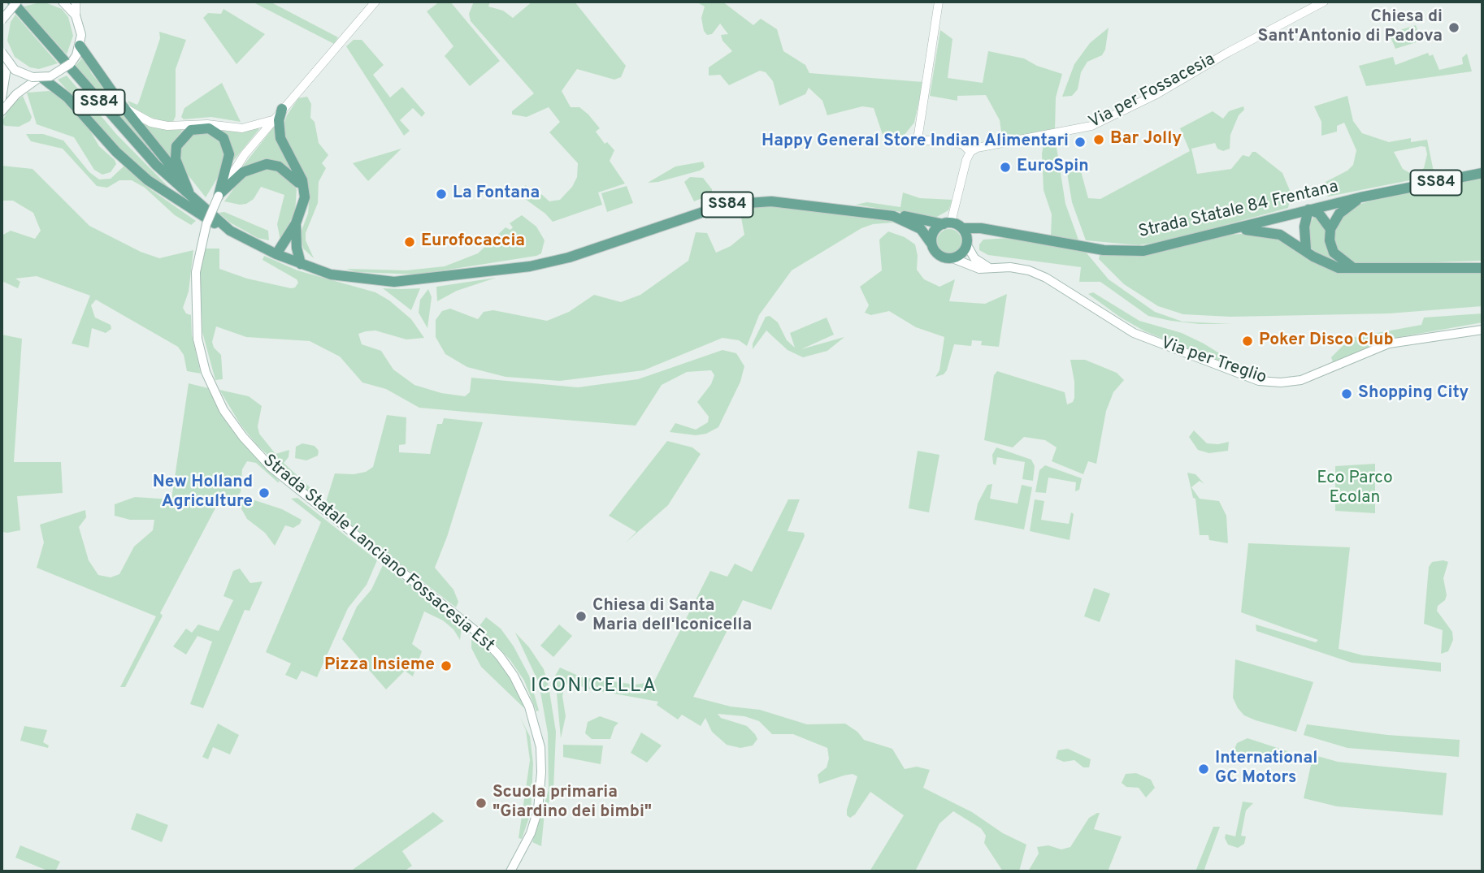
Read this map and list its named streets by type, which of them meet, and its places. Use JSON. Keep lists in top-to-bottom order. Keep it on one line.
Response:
{"streets":{"main road":["SS84","Strada Statale 84 Frentana","Via per Treglio","Strada Statale Lanciano Fossacesia Est"],"street":["Via per Fossacesia"]},"crossings":[["SS84","Strada Statale 84 Frentana"],["SS84","Via per Treglio"],["Strada Statale 84 Frentana","Via per Treglio"]],"districts":["ICONICELLA"],"parks":["Eco Parco Ecolan"],"places":["Chiesa di Sant'Antonio di Padova","Bar Jolly","Happy General Store Indian Alimentari","EuroSpin","La Fontana","Eurofocaccia","Poker Disco Club","Shopping City","New Holland Agriculture","Chiesa di Santa Maria dell'Iconicella","Pizza Insieme","International GC Motors","Scuola primaria \"Giardino dei bimbi\""]}
